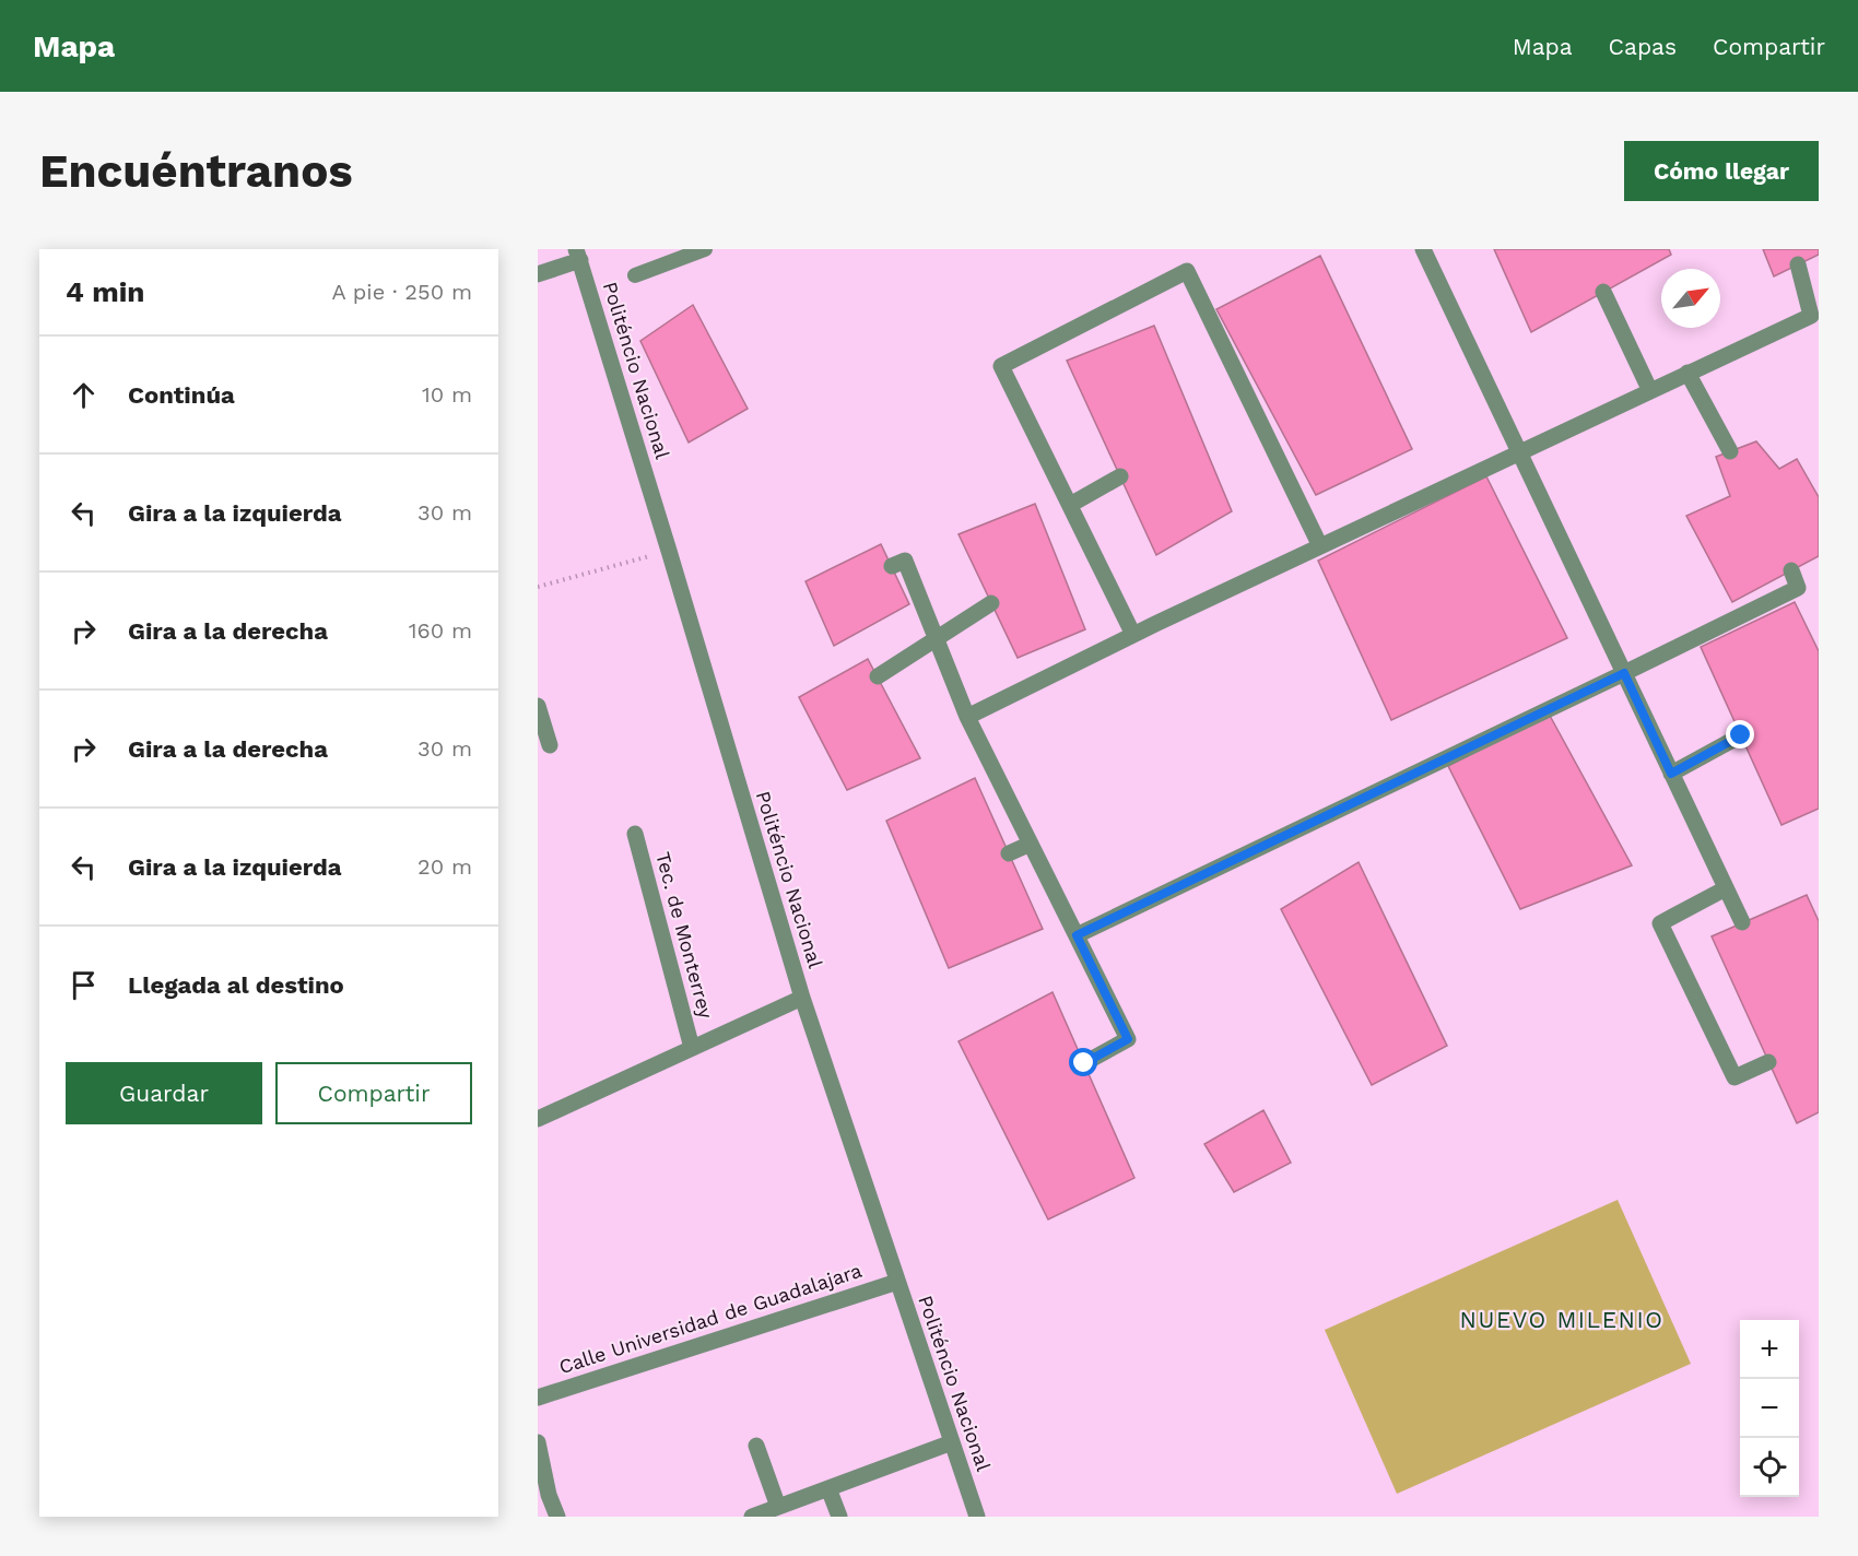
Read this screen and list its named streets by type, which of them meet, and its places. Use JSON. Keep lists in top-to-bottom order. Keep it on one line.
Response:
{"streets":{"street":["Politéncio Nacional","Tec. de Monterrey","Calle Universidad de Guadalajara"]},"crossings":[["Politéncio Nacional","Calle Universidad de Guadalajara"]],"districts":["NUEVO MILENIO"],"north":"top right","page":{"header":"Mapa","nav":["Mapa","Capas","Compartir"],"buttons":["Cómo llegar",["Guardar","Compartir"]],"title":"Encuéntranos","heading":["4 min","A pie · 250 m"],"list":[["Continúa","10 m"],["Gira a la izquierda","30 m"],["Gira a la derecha","160 m"],["Gira a la derecha","30 m"],["Gira a la izquierda","20 m"],"Llegada al destino"],"map_buttons":["+","−"]}}
